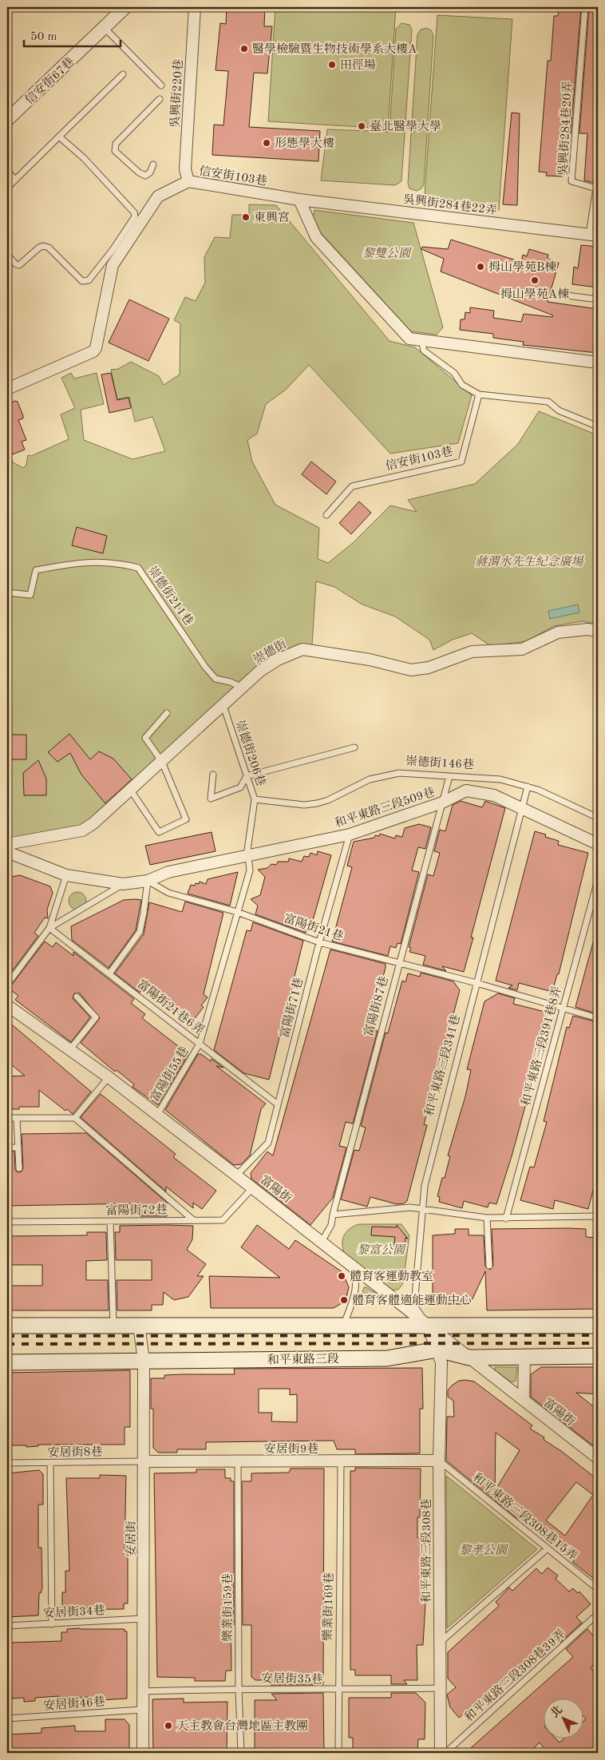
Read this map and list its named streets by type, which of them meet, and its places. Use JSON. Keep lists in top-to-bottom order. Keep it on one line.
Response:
{"streets":{"main road":["和平東路三段"],"street":["信安街67巷","吳興街220巷","信安街103巷","吳興街284巷22弄","崇德街","和平東路三段509巷","和平東路三段341巷","富陽街","安居街9巷","安居街","和平東路三段308巷"],"lane":["吳興街284巷20弄","崇德街211巷","崇德街206巷","崇德街146巷","富陽街21巷","富陽街87巷","富陽街21巷6弄","富陽街71巷","和平東路三段391巷8弄","富陽街55巷","富陽街72巷","安居街8巷","和平東路三段308巷15弄","樂業街169巷","樂業街159巷","安居街34巷","和平東路三段308巷39弄","安居街35巷","安居街46巷"]},"crossings":[["吳興街220巷","信安街103巷"],["吳興街284巷20弄","吳興街284巷22弄"],["信安街103巷","吳興街284巷22弄"],["崇德街211巷","崇德街"],["崇德街","崇德街206巷"],["崇德街206巷","崇德街146巷"],["崇德街206巷","和平東路三段509巷"],["崇德街206巷","富陽街21巷"],["崇德街206巷","富陽街55巷"],["崇德街146巷","富陽街87巷"],["崇德街146巷","和平東路三段341巷"],["和平東路三段509巷","富陽街21巷"],["和平東路三段509巷","富陽街87巷"],["和平東路三段509巷","富陽街71巷"],["和平東路三段509巷","和平東路三段341巷"],["富陽街21巷","富陽街87巷"],["富陽街21巷","富陽街71巷"],["富陽街21巷","和平東路三段391巷8弄"],["富陽街21巷","和平東路三段341巷"],["富陽街21巷","富陽街55巷"],["富陽街87巷","富陽街"],["富陽街21巷6弄","富陽街71巷"],["富陽街21巷6弄","富陽街55巷"],["富陽街71巷","富陽街"],["和平東路三段341巷","富陽街"],["和平東路三段341巷","和平東路三段"],["和平東路三段341巷","和平東路三段308巷"],["富陽街55巷","富陽街"],["富陽街","富陽街72巷"],["富陽街","和平東路三段"],["和平東路三段","安居街"],["和平東路三段","和平東路三段308巷"],["安居街9巷","安居街8巷"],["安居街9巷","和平東路三段308巷15弄"],["安居街9巷","安居街"],["安居街9巷","和平東路三段308巷"],["安居街9巷","樂業街169巷"],["安居街9巷","樂業街159巷"],["安居街8巷","安居街"],["和平東路三段308巷15弄","和平東路三段308巷"],["安居街","安居街34巷"],["安居街","安居街35巷"],["安居街","安居街46巷"],["和平東路三段308巷","安居街35巷"],["樂業街169巷","安居街35巷"],["樂業街159巷","安居街35巷"]],"parks":["黎雙公園","蔣渭水先生紀念廣場","黎富公園","黎孝公園"],"places":["醫學檢驗暨生物技術學系大樓A","田徑場","臺北醫學大學","形態學大樓","東興宮","拇山學苑B棟","拇山學苑A棟","體育客運動教室","體育客體適能運動中心","天主教會台灣地區主教團"],"scale_bar":"50 m","north":"top left"}
